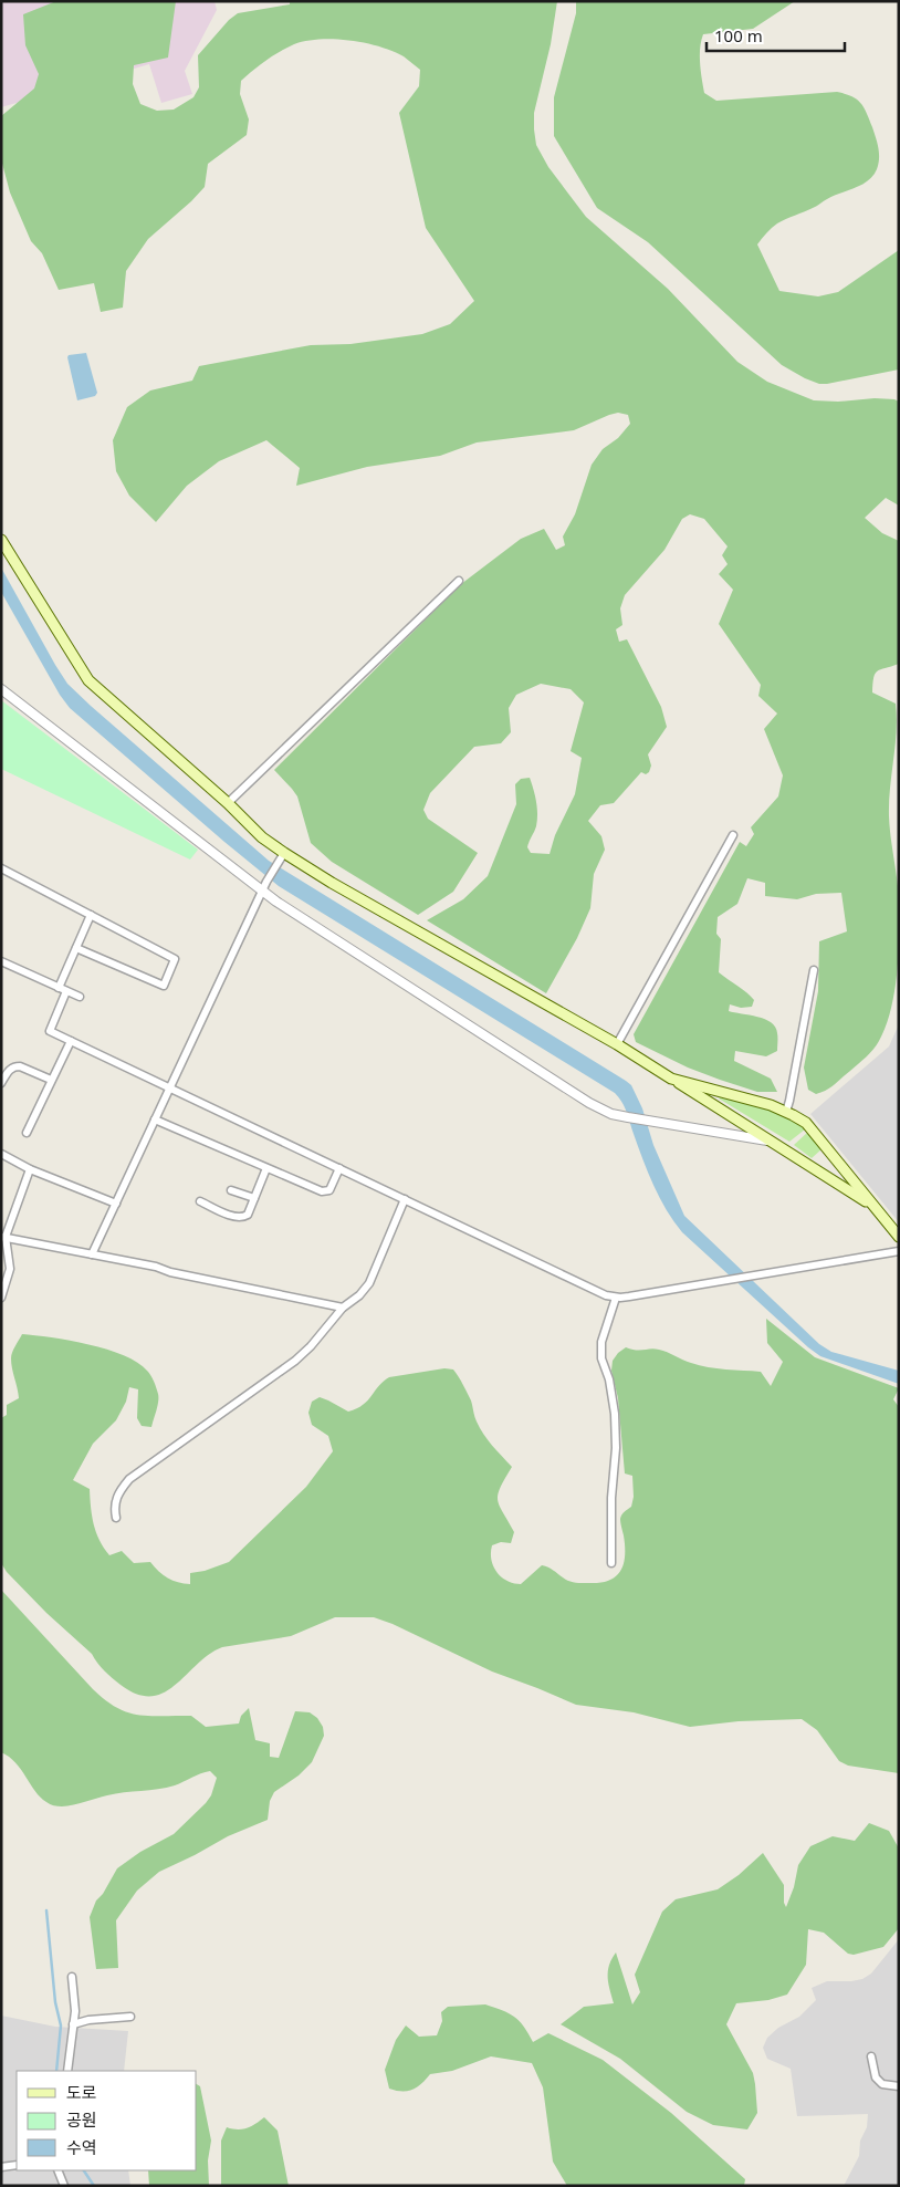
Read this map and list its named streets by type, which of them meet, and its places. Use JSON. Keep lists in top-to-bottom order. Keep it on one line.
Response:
{"legend":["도로","공원","수역"],"scale_bar":"100 m"}
